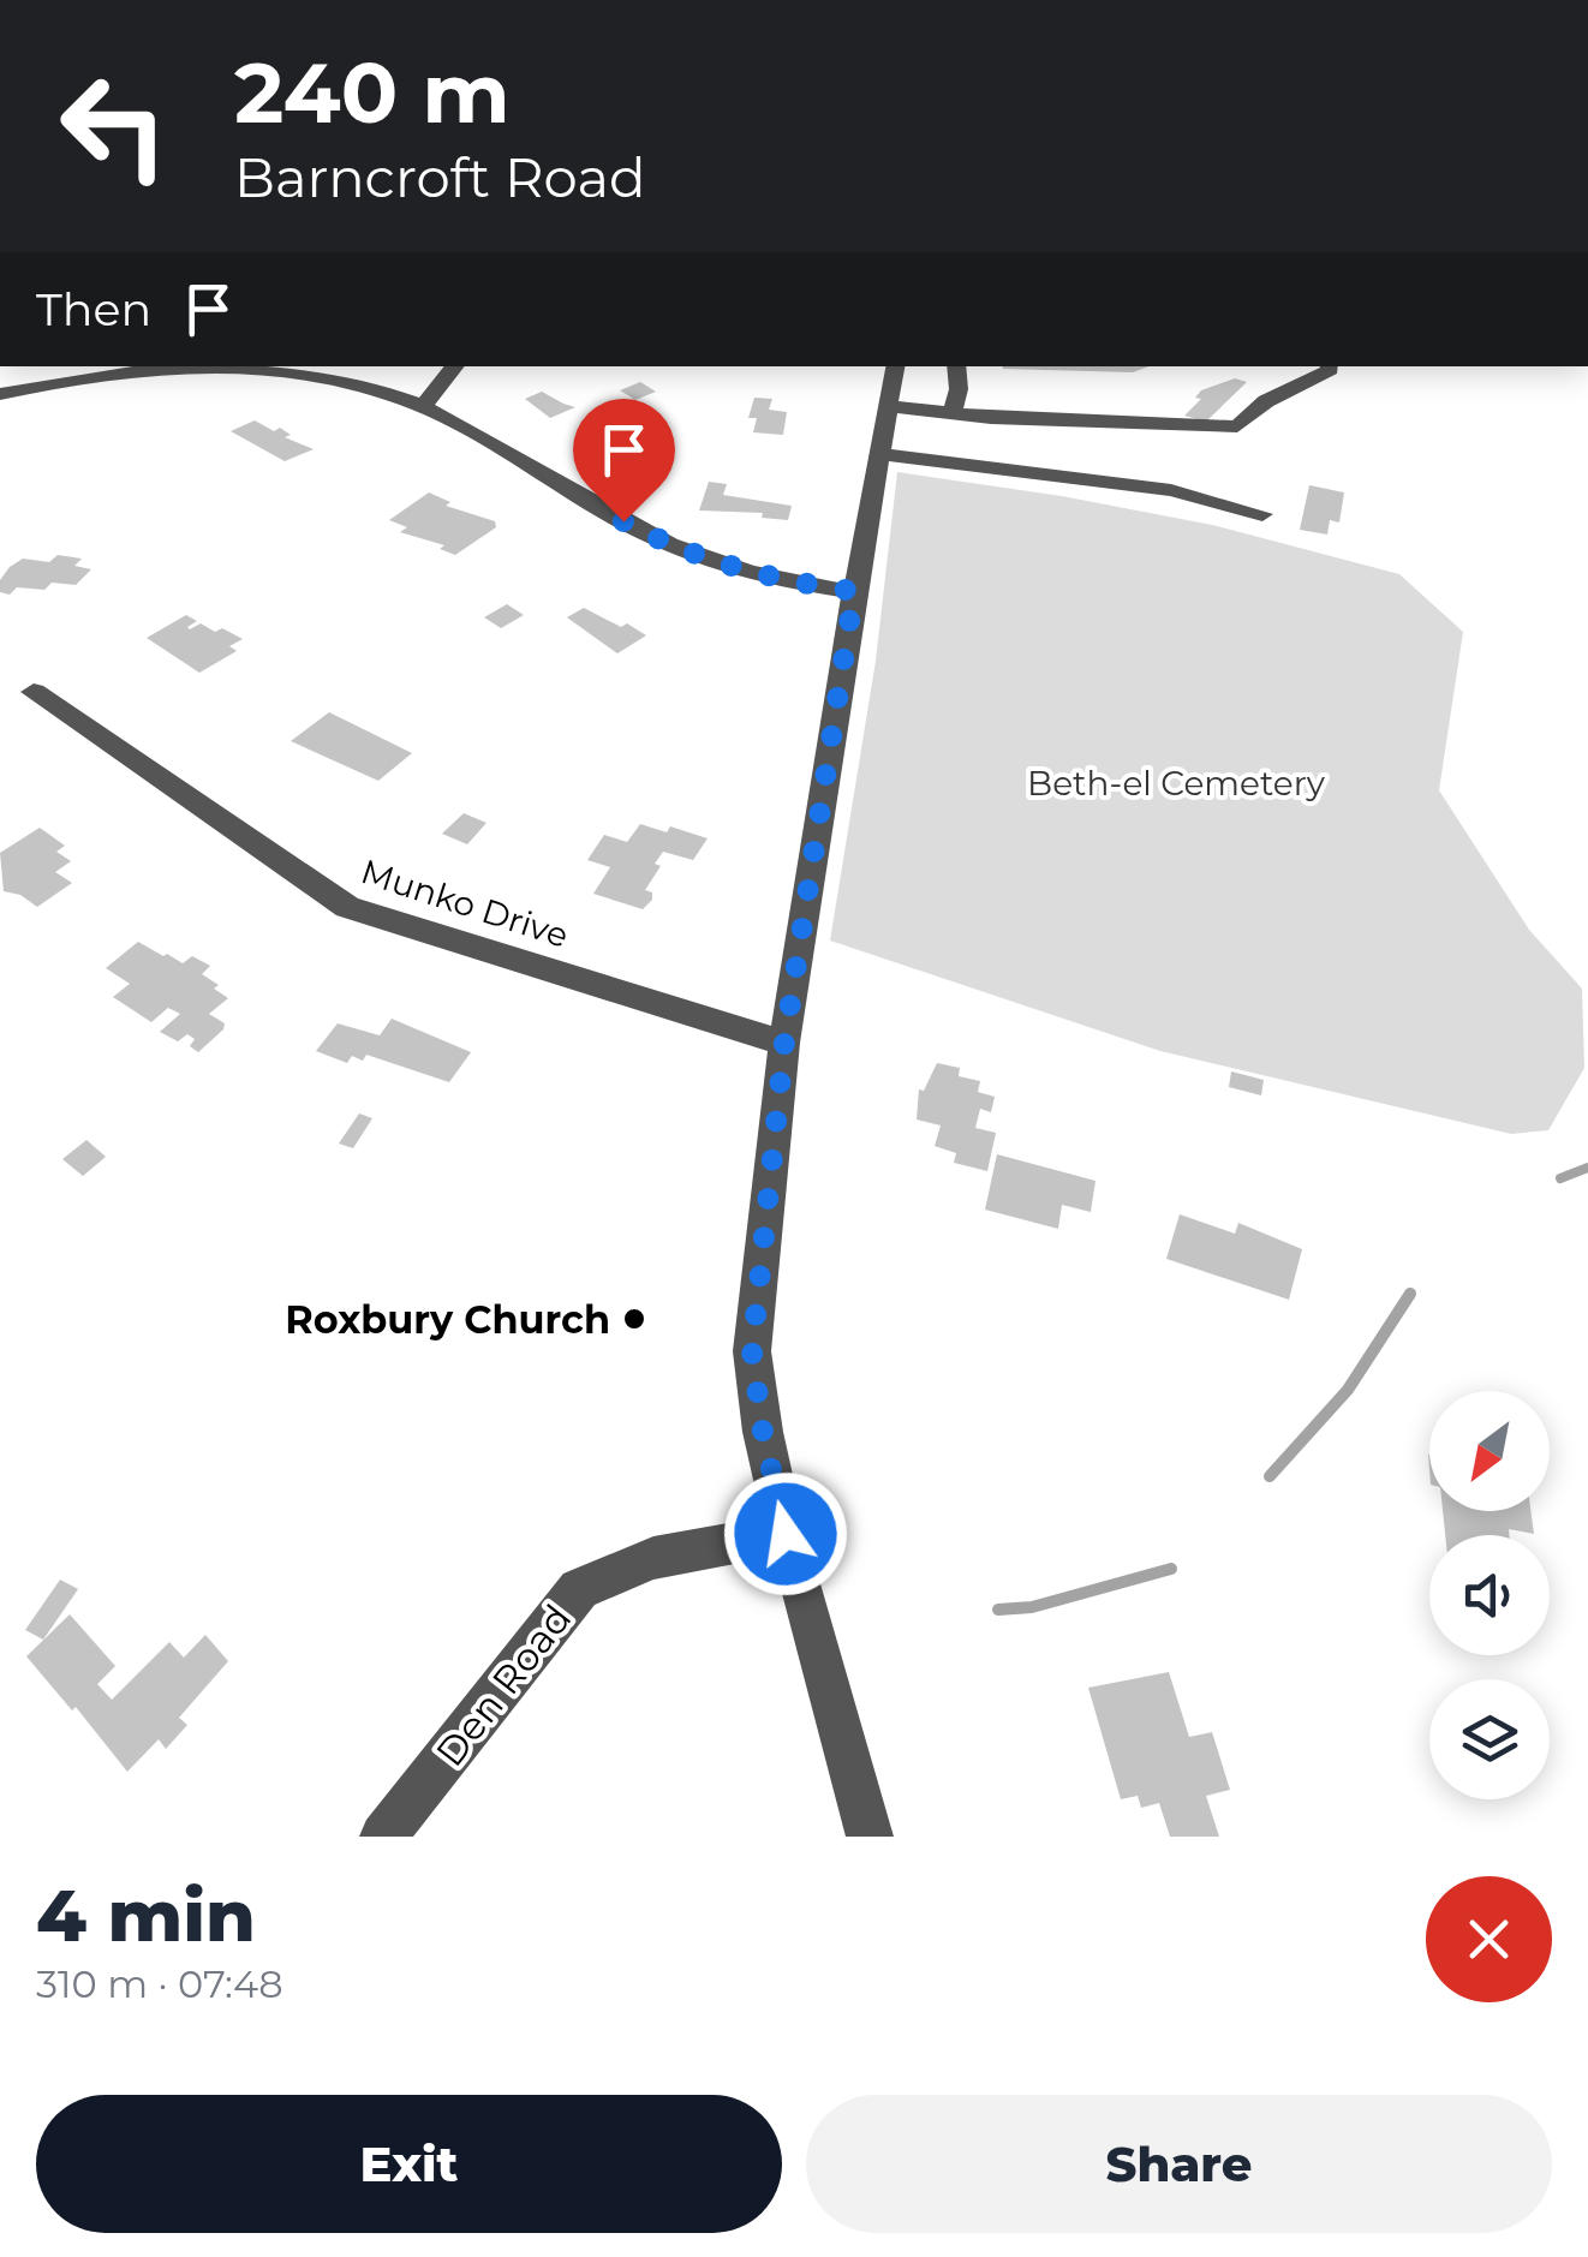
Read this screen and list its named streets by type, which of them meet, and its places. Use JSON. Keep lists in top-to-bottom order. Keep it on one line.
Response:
{"streets":{"street":["Munko Drive","Den Road"]},"parks":["Beth-el Cemetery"],"places":["Roxbury Church"],"north":"bottom left","page":{"turn":["240 m","Barncroft Road"],"then":"Then","heading":["4 min","310 m · 07:48"],"buttons":["Exit","Share"]}}
